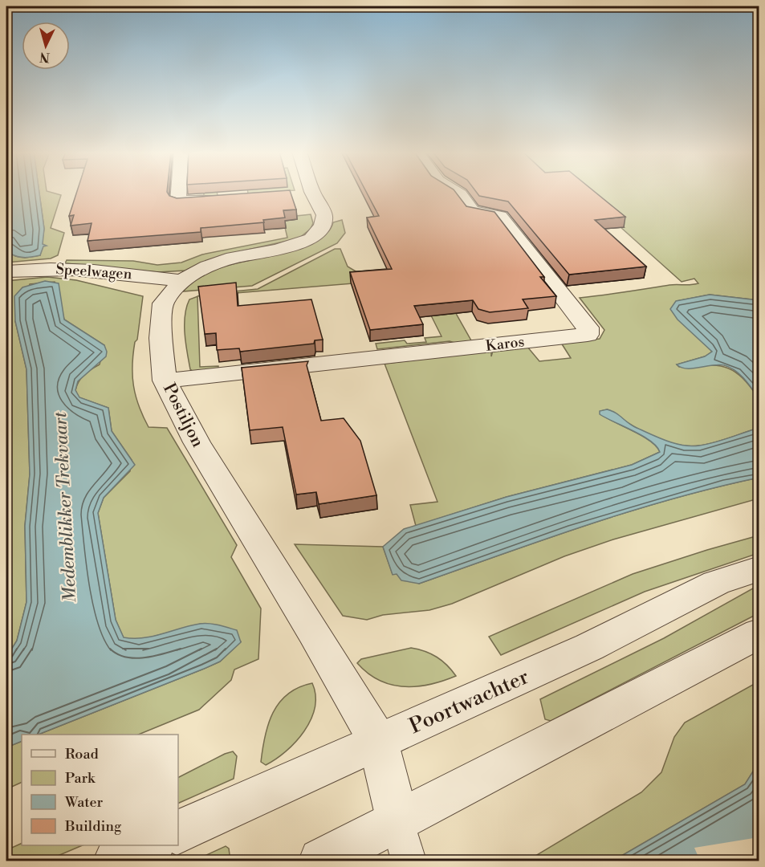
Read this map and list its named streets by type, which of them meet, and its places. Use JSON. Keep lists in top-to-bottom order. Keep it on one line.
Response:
{"streets":{"street":["Speelwagen","Karos","Postiljon","Poortwachter"]},"crossings":[["Speelwagen","Postiljon"],["Karos","Postiljon"],["Postiljon","Poortwachter"]],"water":["Medemblikker Trekvaart"],"legend":["Road","Park","Water","Building"],"north":"bottom"}
